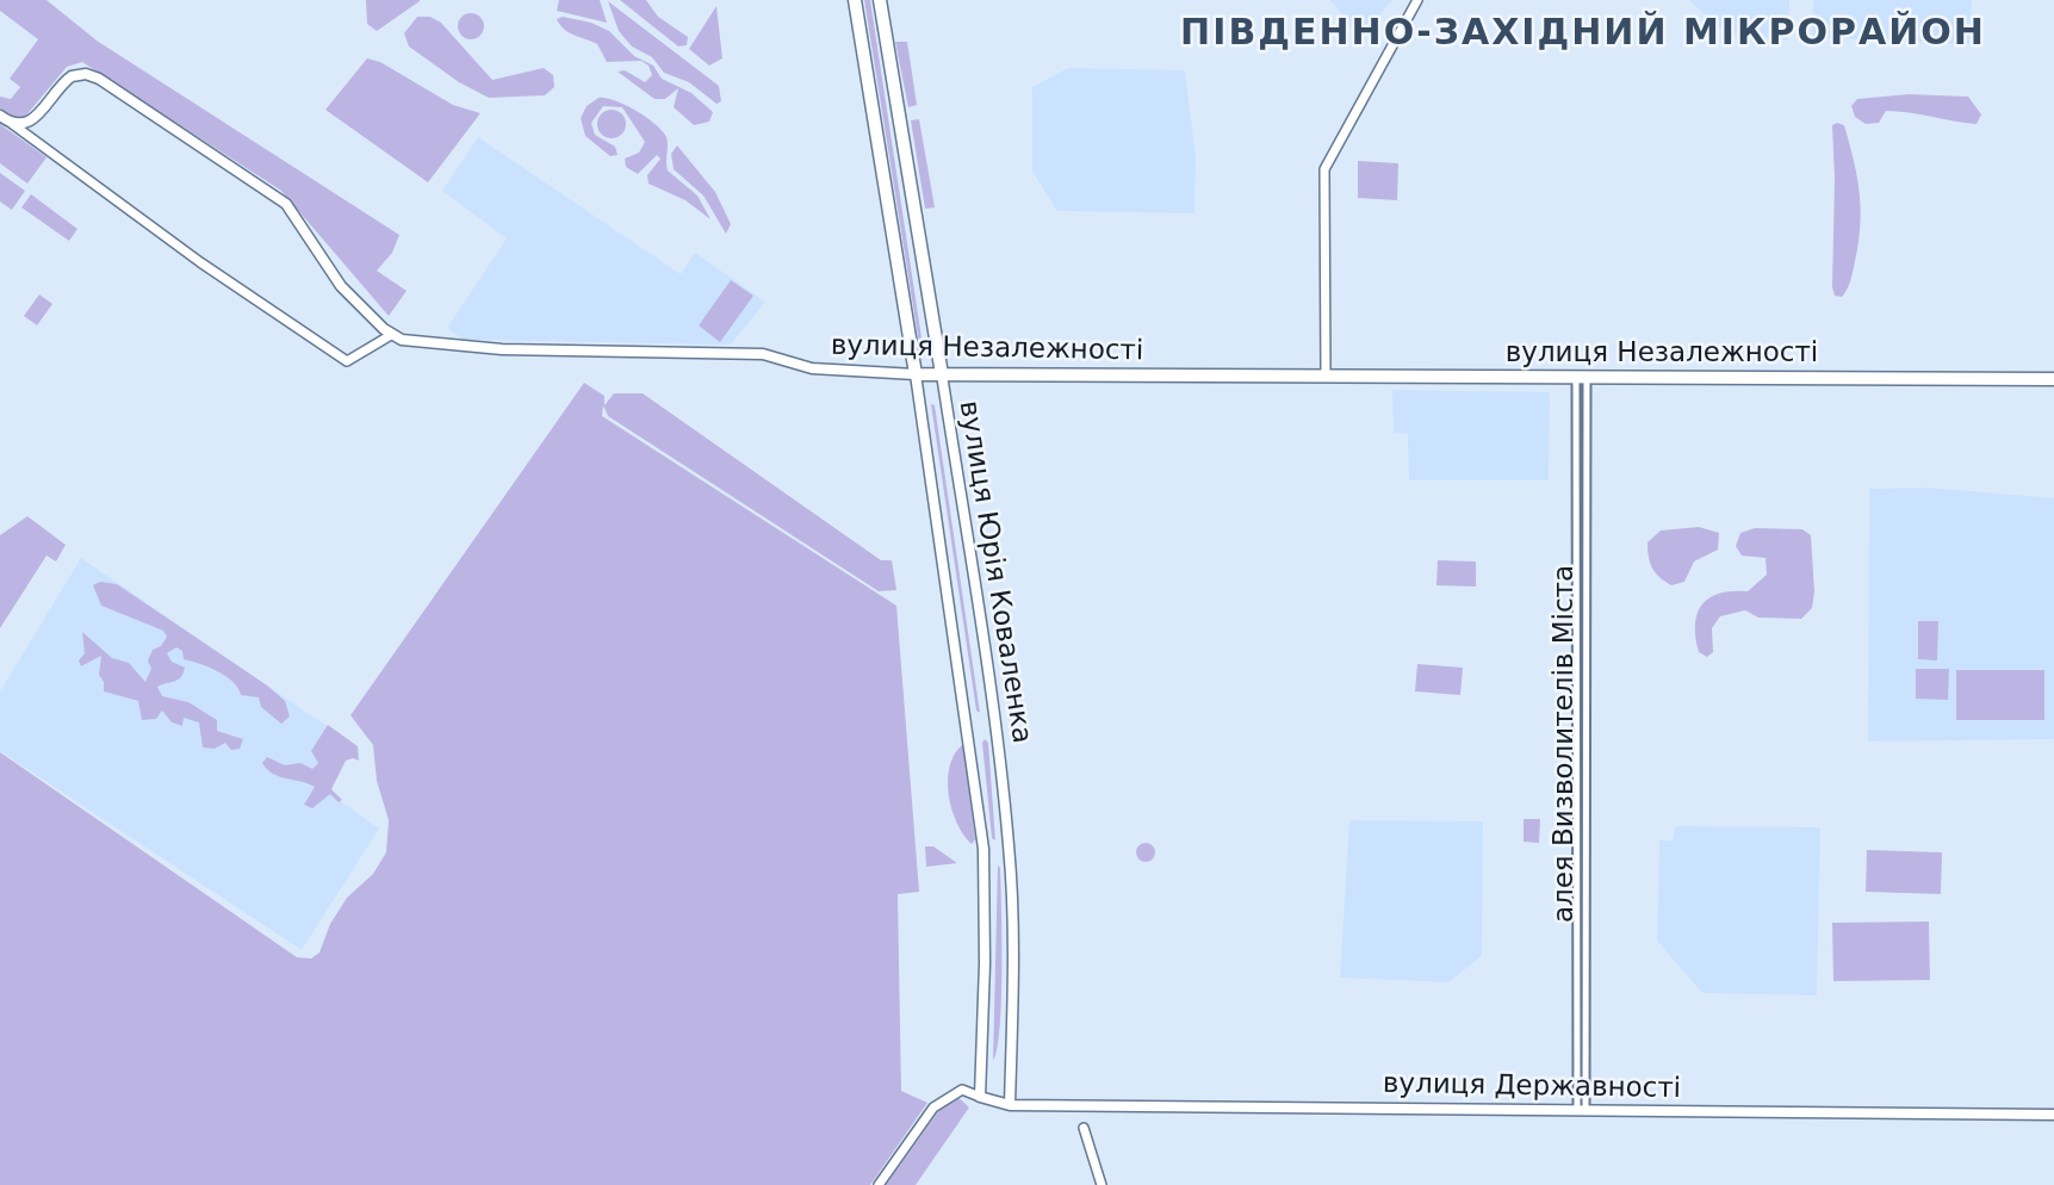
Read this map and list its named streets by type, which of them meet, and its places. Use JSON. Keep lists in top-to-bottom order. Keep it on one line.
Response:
{"streets":{"main road":["вулиця Незалежності","вулиця Юрія Коваленка"],"street":["алея Визволителів Міста","вулиця Державності"]},"crossings":[["вулиця Незалежності","вулиця Юрія Коваленка"],["вулиця Незалежності","алея Визволителів Міста"],["вулиця Юрія Коваленка","вулиця Державності"],["алея Визволителів Міста","вулиця Державності"]],"districts":["ПІВДЕННО-ЗАХІДНИЙ МІКРОРАЙОН"]}
